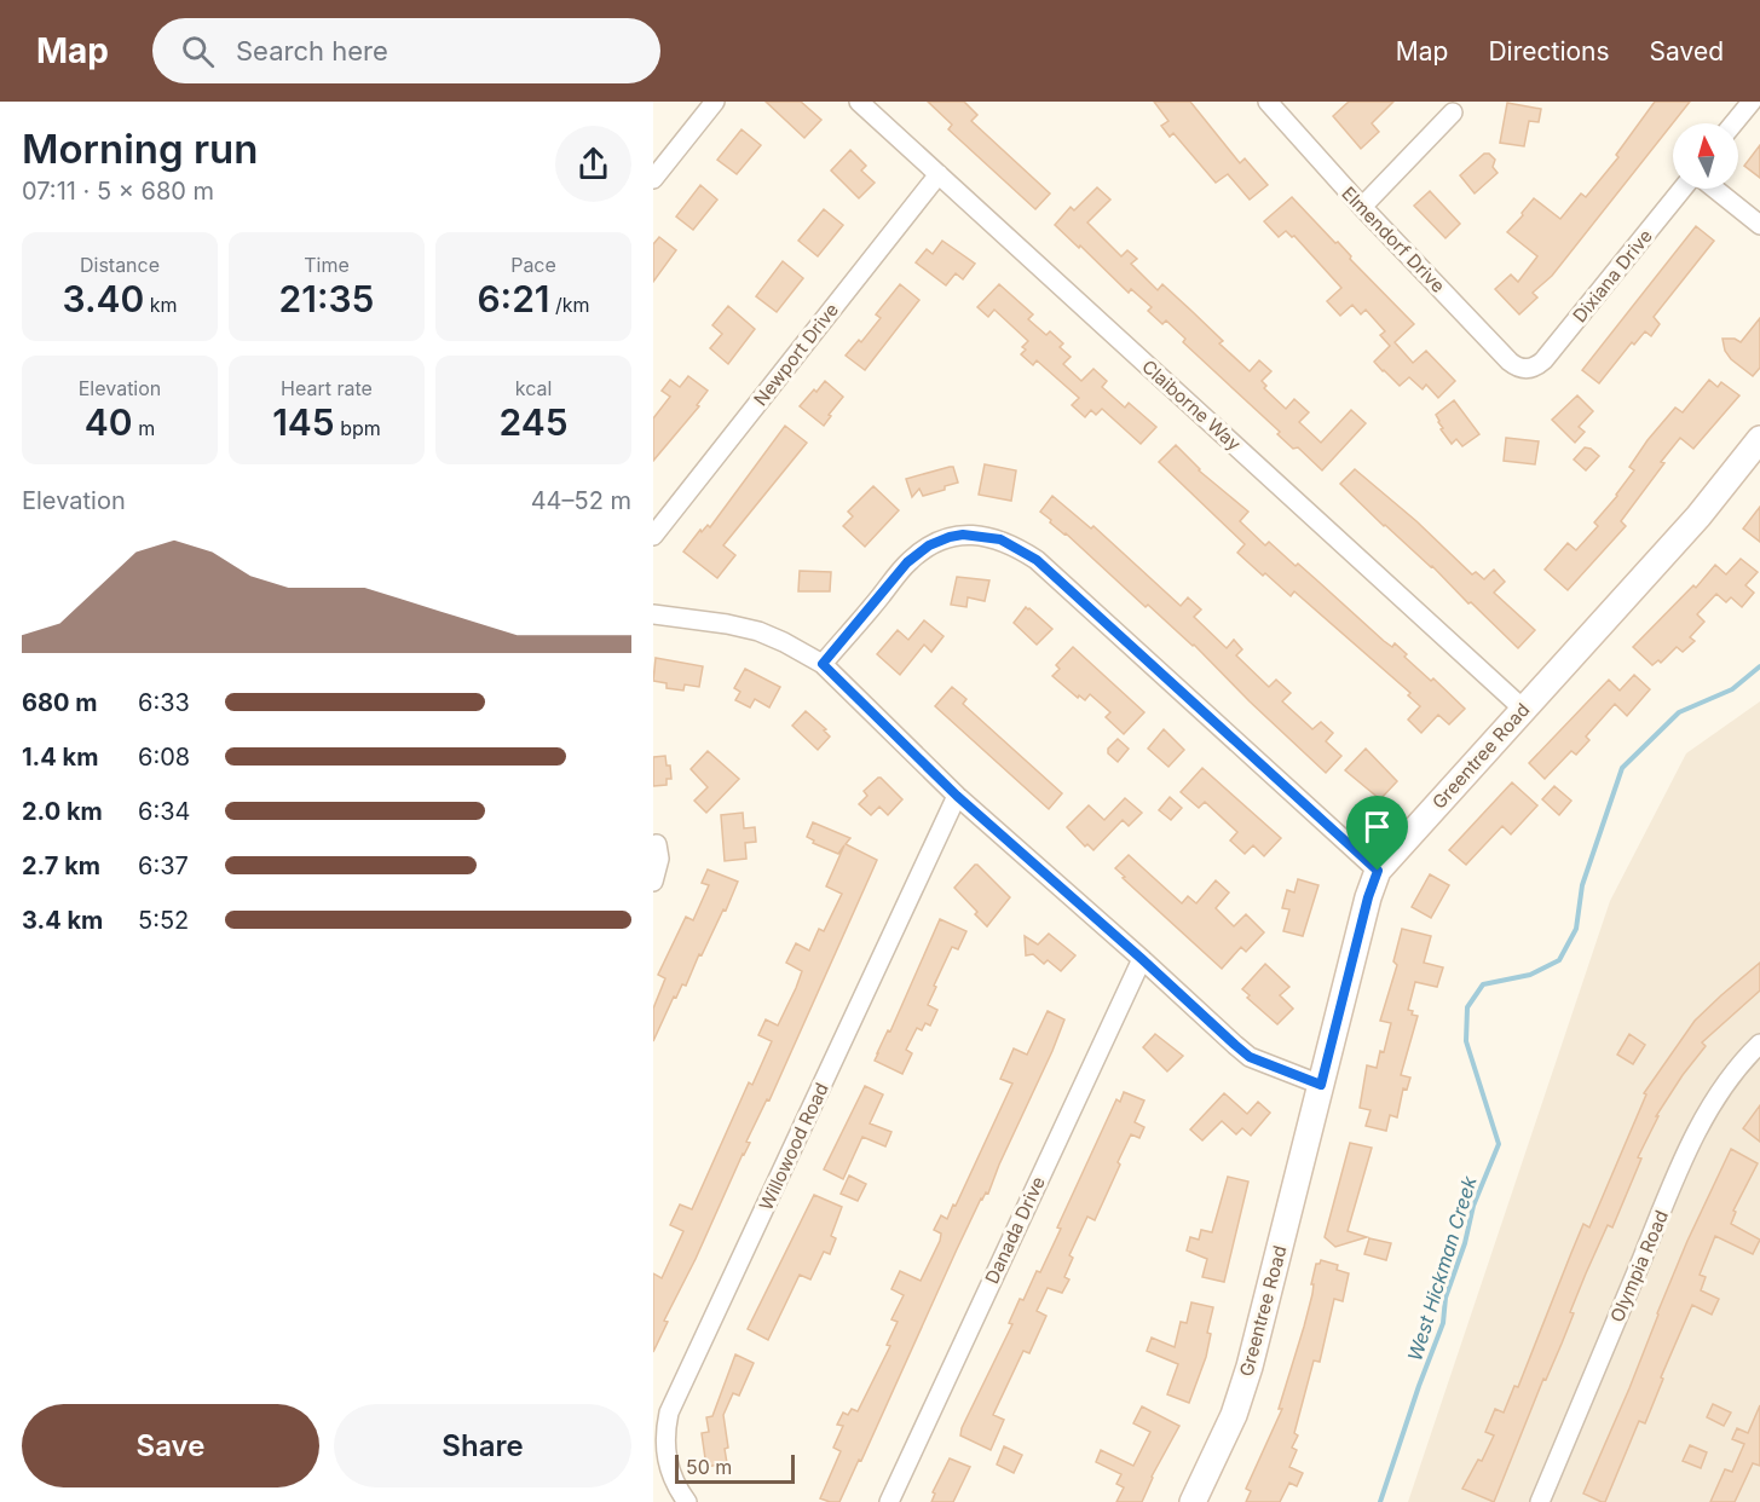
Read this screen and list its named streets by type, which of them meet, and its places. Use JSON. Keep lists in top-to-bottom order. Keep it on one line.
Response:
{"streets":{"street":["Elmendorf Drive","Dixiana Drive","Newport Drive","Claiborne Way","Greentree Road","Willowood Road","Danada Drive","Olympia Road"]},"crossings":[["Elmendorf Drive","Dixiana Drive"],["Newport Drive","Claiborne Way"],["Claiborne Way","Greentree Road"]],"water":["West Hickman Creek"],"scale_bar":"50 m","north":"top","page":{"header":"Map","search":"Search here","nav":["Map","Directions","Saved"],"heading":["Morning run","07:11 · 5 × 680 m"],"stats":[["Distance","3.40 km"],["Time","21:35"],["Pace","6:21 /km"],["Elevation","40 m"],["Heart rate","145 bpm"],["kcal","245"]],"chart":["Elevation","44–52 m"],"list":[{"name":"680 m","note":"6:33"},{"name":"1.4 km","note":"6:08"},{"name":"2.0 km","note":"6:34"},{"name":"2.7 km","note":"6:37"},{"name":"3.4 km","note":"5:52"}],"buttons":["Save","Share"],"scale":"50 m"}}
